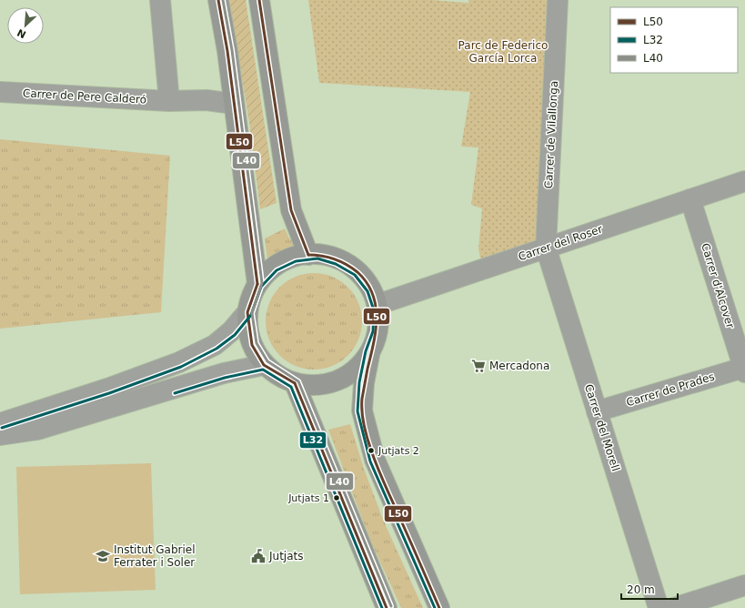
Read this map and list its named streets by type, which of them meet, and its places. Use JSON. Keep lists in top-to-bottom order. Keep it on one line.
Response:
{"streets":{"street":["Carrer de Pere Calderó","Carrer de Vilallonga","Carrer del Roser","Carrer d'Alcover","Carrer de Prades","Carrer del Morell"]},"crossings":[["Carrer de Vilallonga","Carrer del Roser"],["Carrer de Vilallonga","Carrer del Morell"],["Carrer del Roser","Carrer d'Alcover"],["Carrer del Roser","Carrer del Morell"],["Carrer d'Alcover","Carrer de Prades"],["Carrer de Prades","Carrer del Morell"]],"parks":["Parc de Federico García Lorca"],"places":{"supermarket":["Mercadona"],"other":["Jutjats 2","Jutjats 1"],"school or university":["Institut Gabriel Ferrater i Soler"],"public building":["Jutjats"]},"lines":["transit line L50","transit line L40","transit line L32"],"legend":["L50","L32","L40"],"scale_bar":"20 m","north":"bottom left"}
